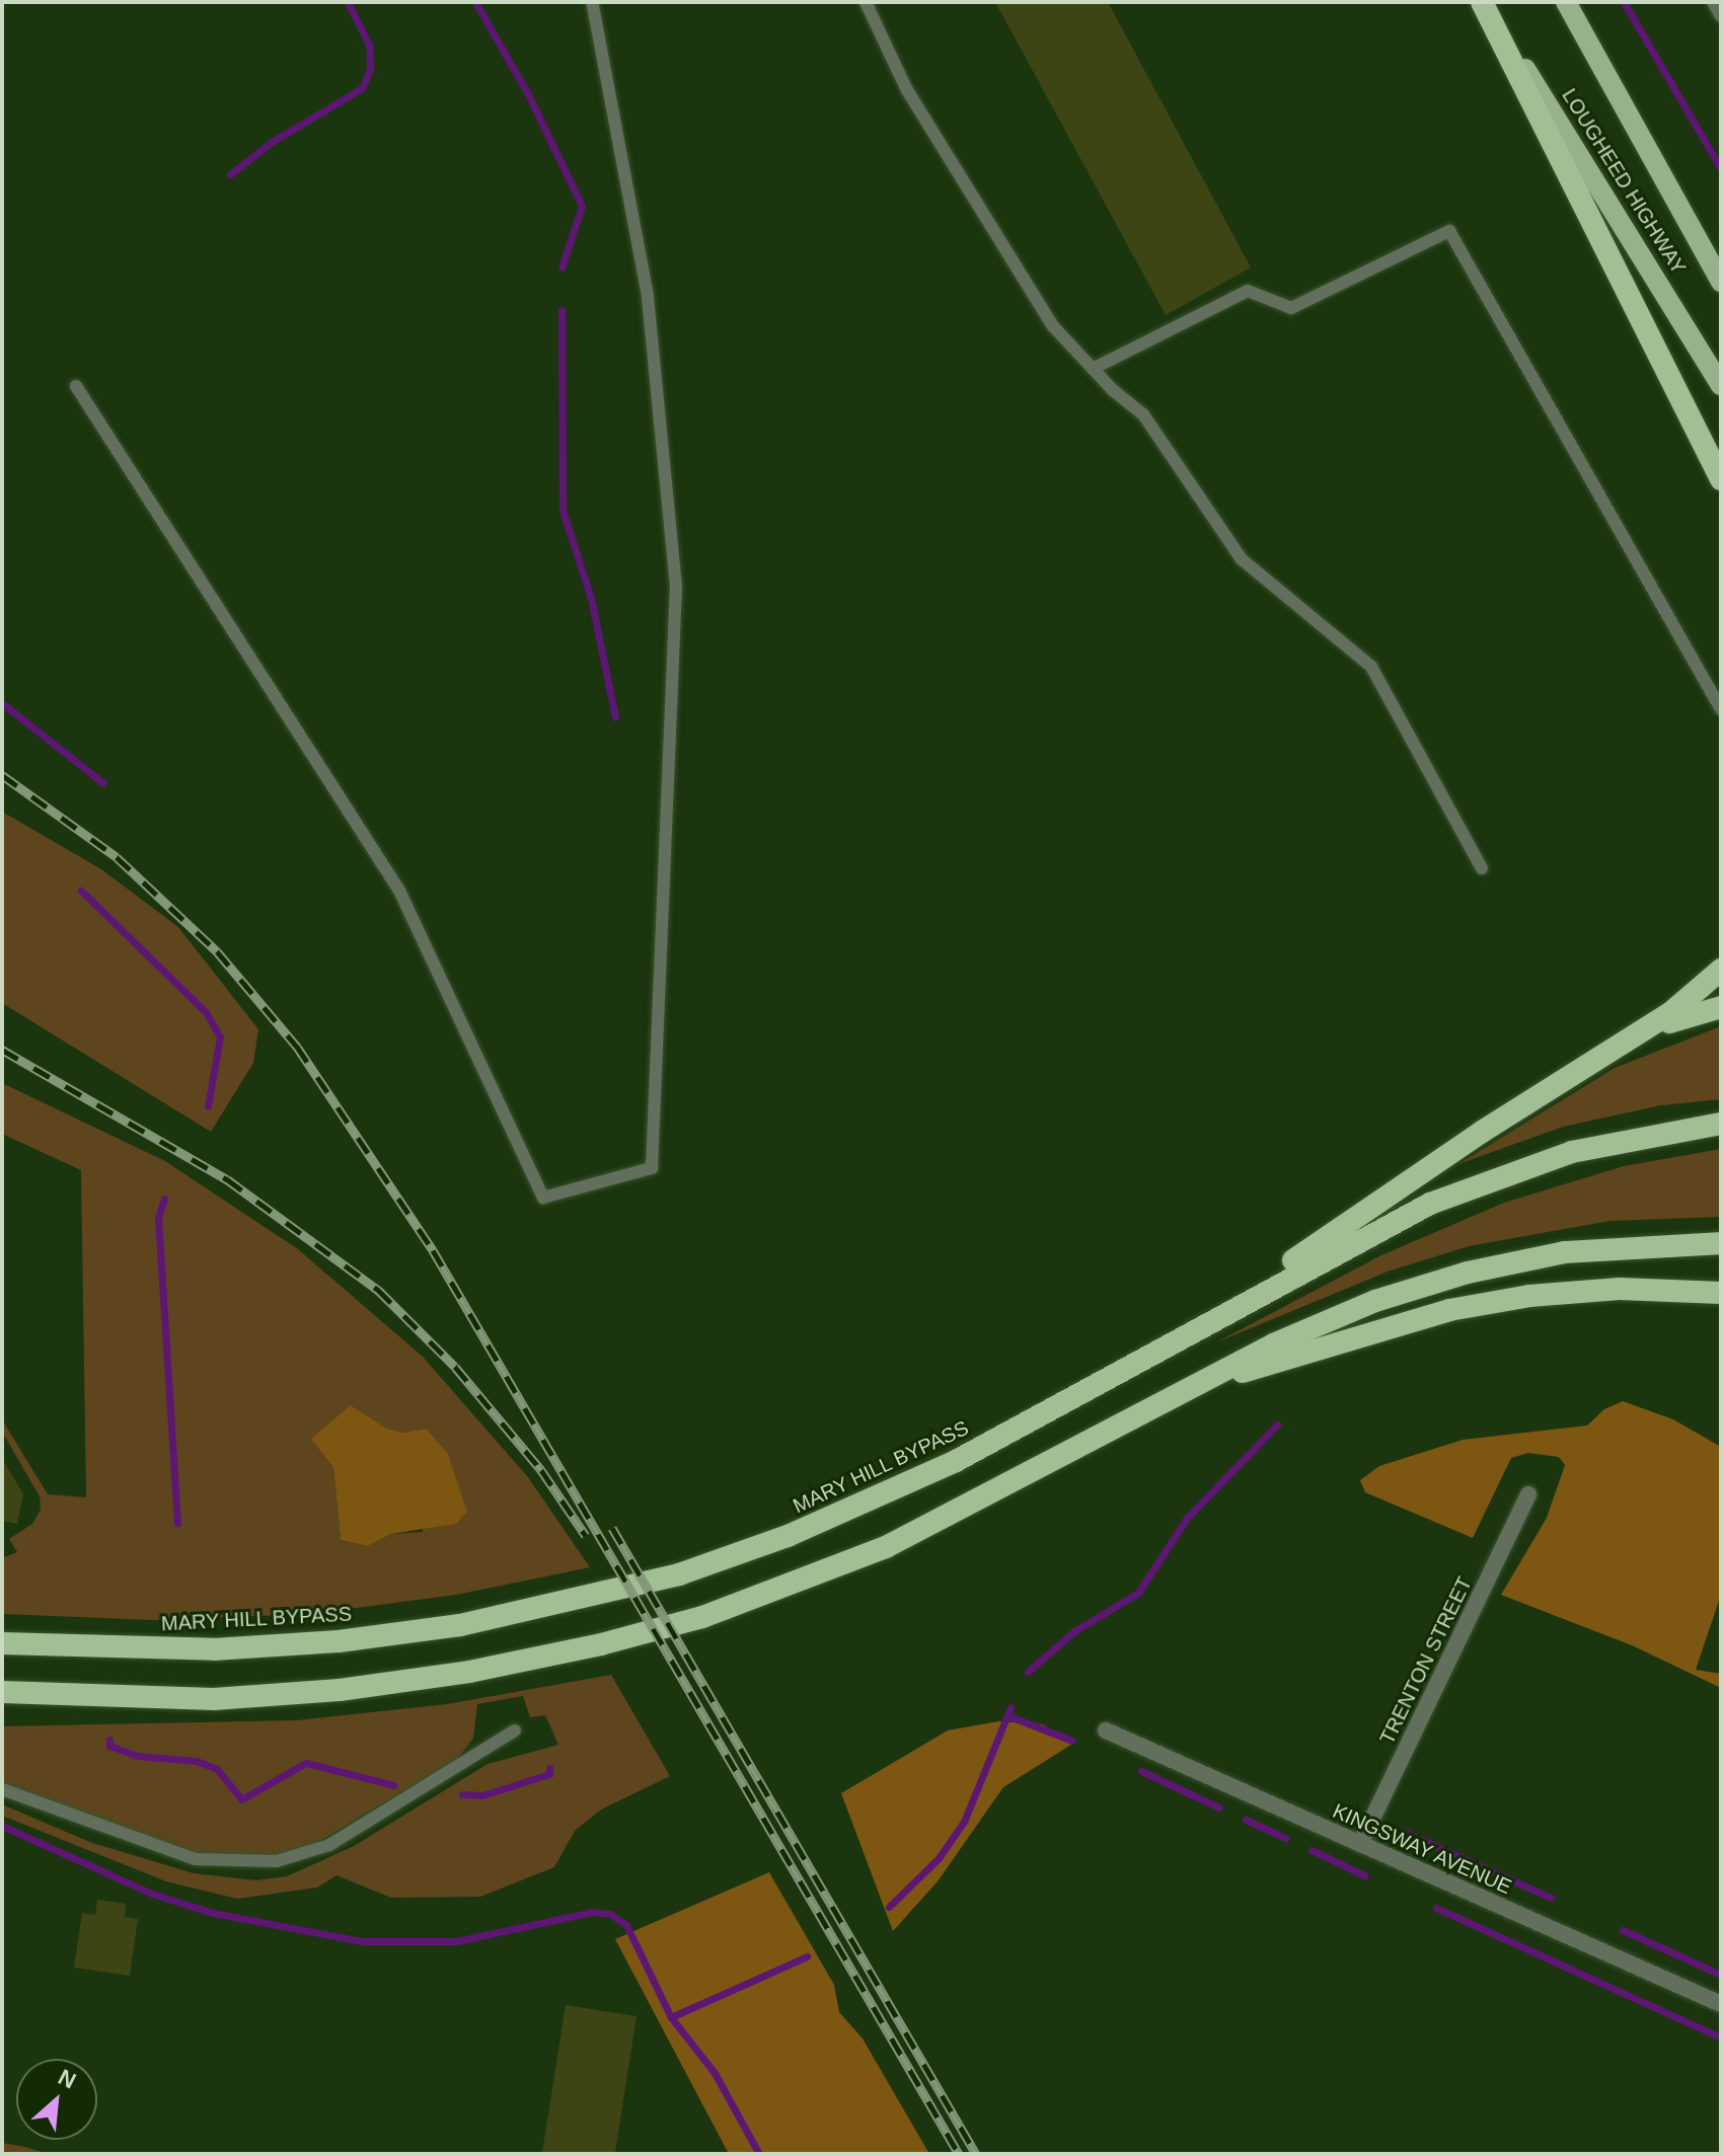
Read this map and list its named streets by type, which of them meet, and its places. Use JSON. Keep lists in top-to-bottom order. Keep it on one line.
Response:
{"streets":{"highway":["MARY HILL BYPASS"],"main road":["LOUGHEED HIGHWAY"],"street":["TRENTON STREET","KINGSWAY AVENUE"]},"crossings":[["TRENTON STREET","KINGSWAY AVENUE"]],"north":"top right"}
